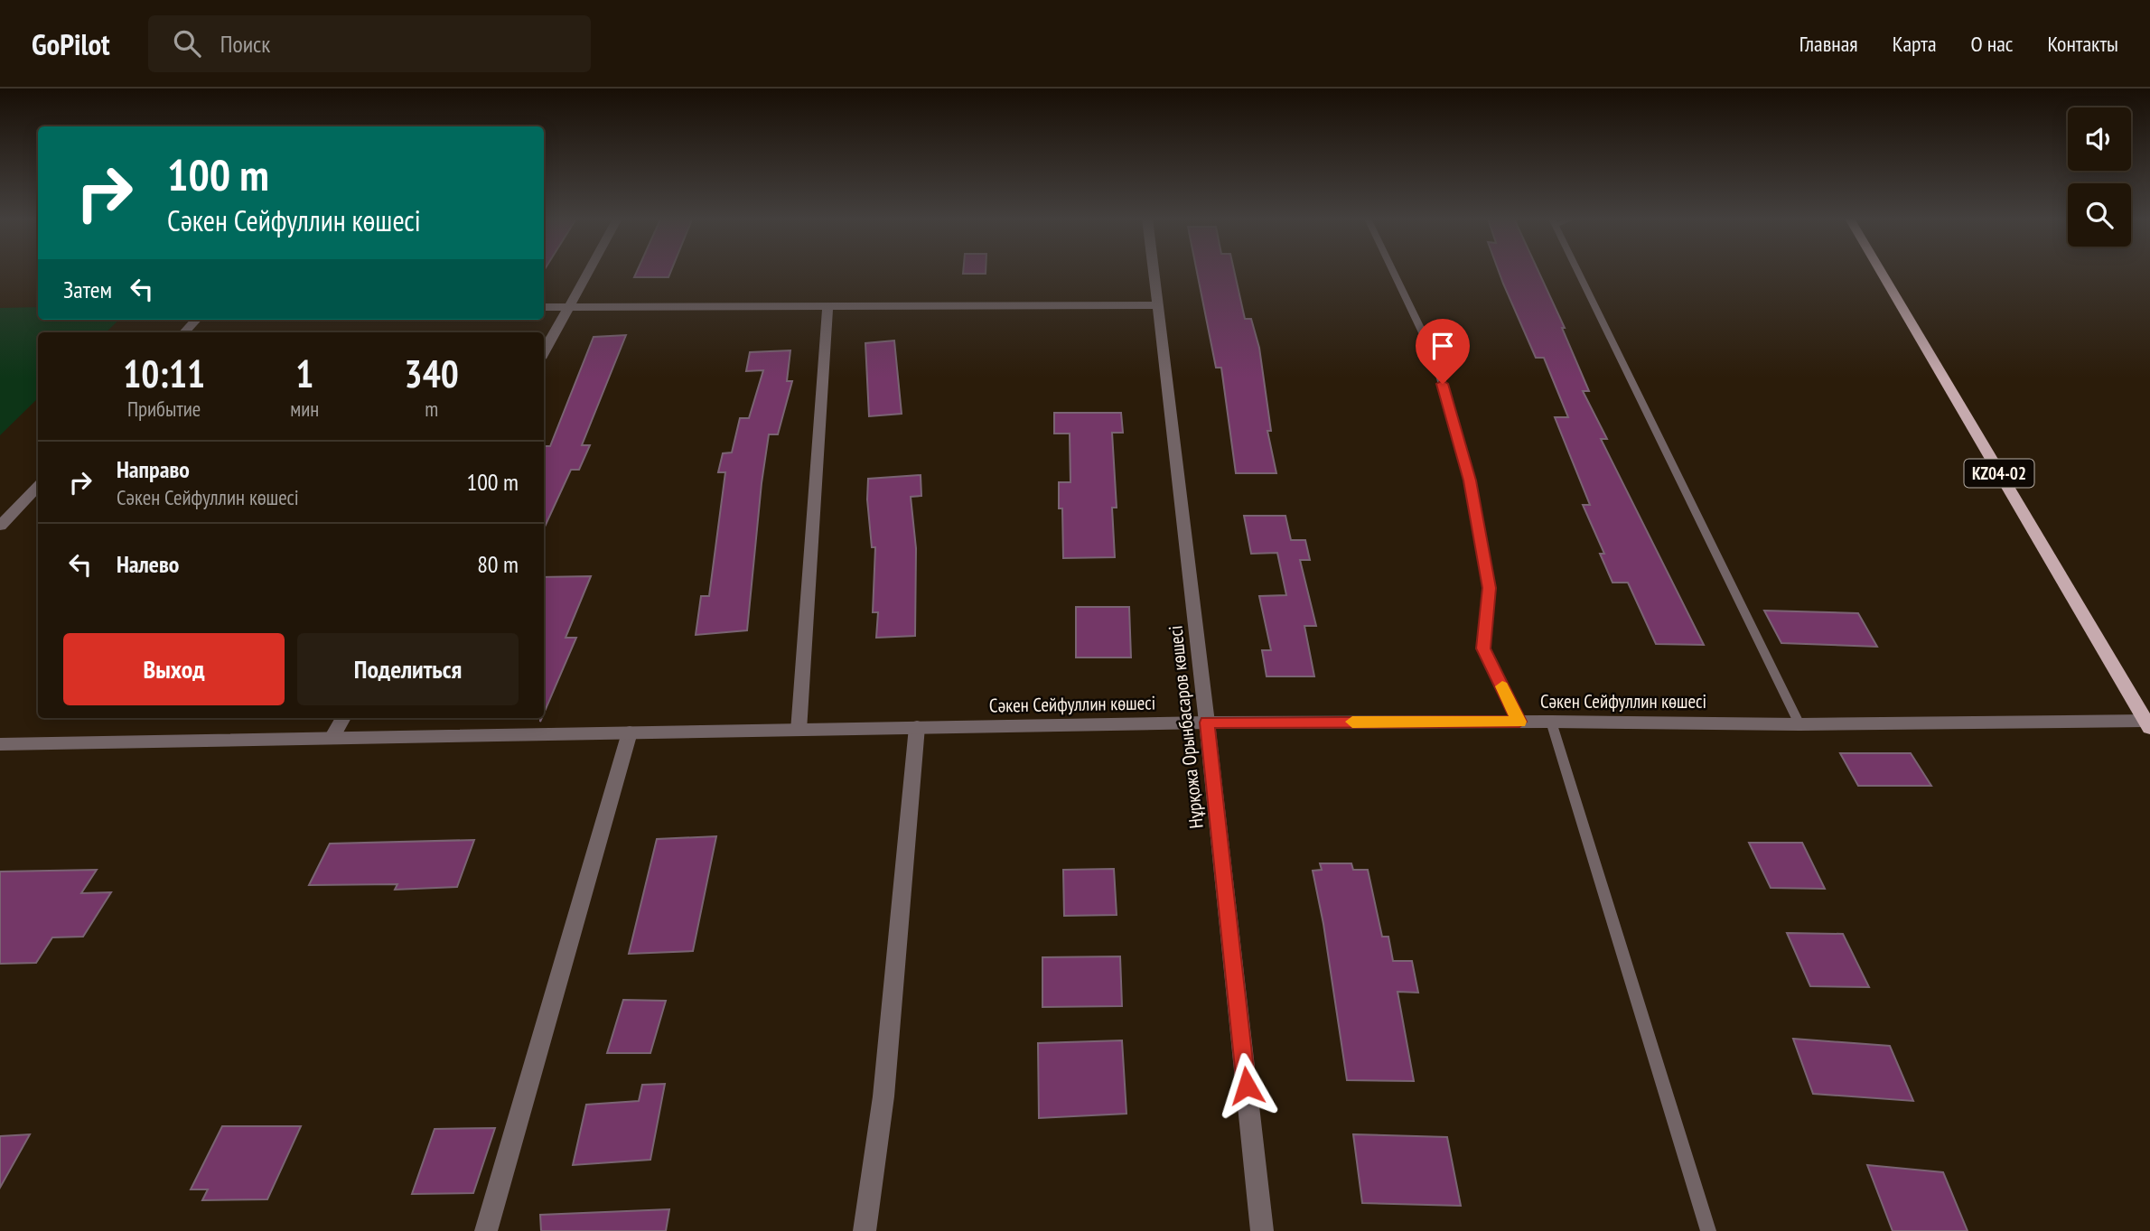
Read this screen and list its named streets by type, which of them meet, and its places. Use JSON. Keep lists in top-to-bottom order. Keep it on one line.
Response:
{"streets":{"main road":["KZ04-02"],"street":["Сәкен Сейфуллин көшесі","Нұрқожа Орынбасаров көшесі"]},"crossings":[["KZ04-02","Сәкен Сейфуллин көшесі"],["Сәкен Сейфуллин көшесі","Нұрқожа Орынбасаров көшесі"]],"page":{"header":"GoPilot","search":"Поиск","nav":["Главная","Карта","О нас","Контакты"],"turn":["100 m","Сәкен Сейфуллин көшесі"],"then":"Затем","eta":["10:11","Прибытие","1","мин","340","m"],"list":[{"name":"Направо","note":"Сәкен Сейфуллин көшесі","value":"100 m"},{"name":"Налево","value":"80 m"}],"buttons":["Выход","Поделиться"]}}
